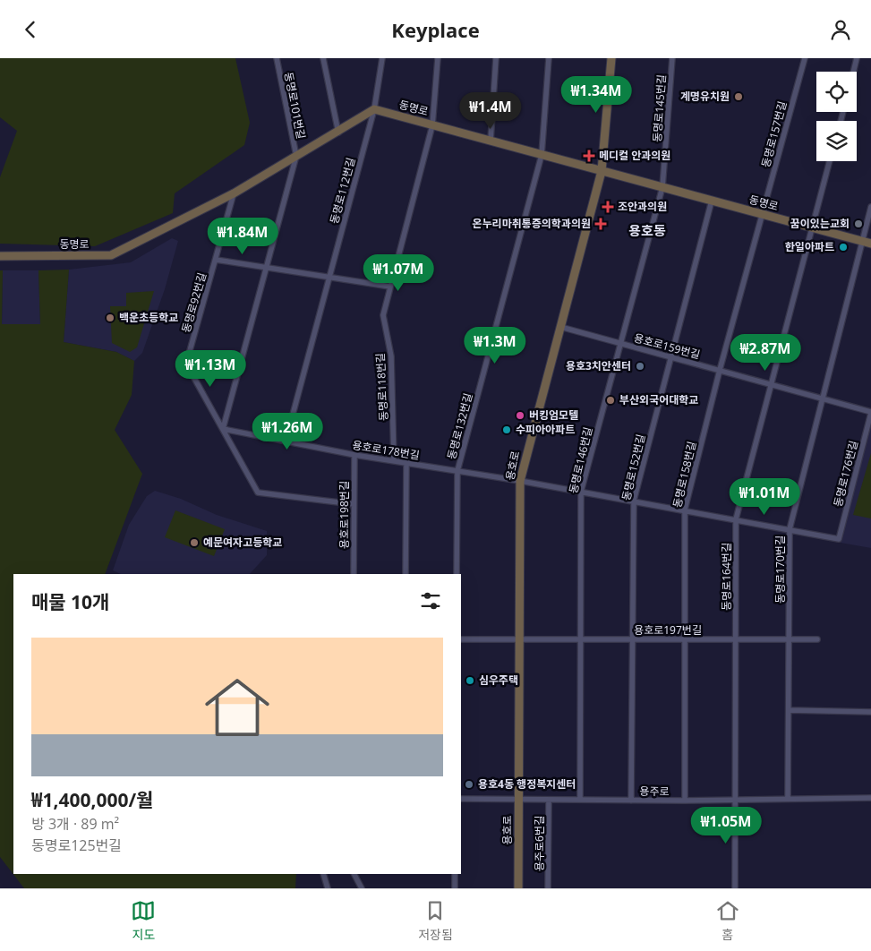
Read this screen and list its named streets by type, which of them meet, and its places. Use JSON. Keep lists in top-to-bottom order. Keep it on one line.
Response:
{"streets":{"street":["동명로101번길","동명로","동명로145번길","동명로157번길","동명로112번길","동명로92번길","용호로159번길","동명로118번길","동명로132번길","용호로178번길","동명로146번길","용호로","동명로152번길","동명로176번길","동명로158번길","용호로198번길","동명로170번길","동명로164번길","용호로197번길","용주로","용주로6번길"]},"crossings":[["동명로101번길","동명로"],["동명로","동명로145번길"],["동명로","동명로157번길"],["동명로","동명로112번길"],["동명로","동명로92번길"],["동명로","동명로118번길"],["동명로","동명로132번길"],["동명로","동명로146번길"],["동명로","용호로"],["동명로","동명로152번길"],["동명로","동명로158번길"],["동명로","동명로170번길"],["동명로","동명로164번길"],["동명로145번길","동명로146번길"],["동명로157번길","동명로158번길"],["동명로112번길","용호로178번길"],["동명로92번길","용호로178번길"],["동명로92번길","용호로198번길"],["용호로159번길","동명로146번길"],["용호로159번길","용호로"],["용호로159번길","동명로152번길"],["용호로159번길","동명로176번길"],["용호로159번길","동명로158번길"],["용호로159번길","동명로170번길"],["용호로159번길","동명로164번길"],["동명로118번길","용호로178번길"],["동명로132번길","용호로178번길"],["용호로178번길","동명로146번길"],["용호로178번길","용호로"],["용호로178번길","동명로152번길"],["용호로178번길","동명로176번길"],["용호로178번길","동명로158번길"],["용호로178번길","용호로198번길"],["용호로178번길","동명로170번길"],["용호로178번길","동명로164번길"],["동명로146번길","용호로197번길"],["동명로146번길","용주로"],["용호로","용호로197번길"],["용호로","용주로"],["동명로152번길","용호로197번길"],["동명로152번길","용주로"],["동명로158번길","용호로197번길"],["동명로158번길","용주로"],["동명로170번길","용호로197번길"],["동명로170번길","용주로"],["동명로164번길","용호로197번길"],["동명로164번길","용주로"],["용주로","용주로6번길"]],"districts":["용호동"],"places":{"other":["계명유치원","꿈이있는교회","한일아파트","백운초등학교","용호3치안센터","부산외국어대학교","버킹엄모텔","수피아아파트","예문여자고등학교","심우주택","용호4동 행정복지센터"],"health":["메디컬 안과의원","조안과의원","온누리마취통증의학과의원"]},"page":{"header":"Keyplace","price":["₩1.34M","₩1.4M","₩1.84M","₩1.07M","₩1.3M","₩2.87M","₩1.13M","₩1.26M","₩1.01M","₩1.05M"],"heading":"매물 10개","list":[{"name":"₩1,400,000/월","note":"방 3개 · 89 m² · 동명로125번길"}],"tabs":["지도","저장됨","홈"]}}
